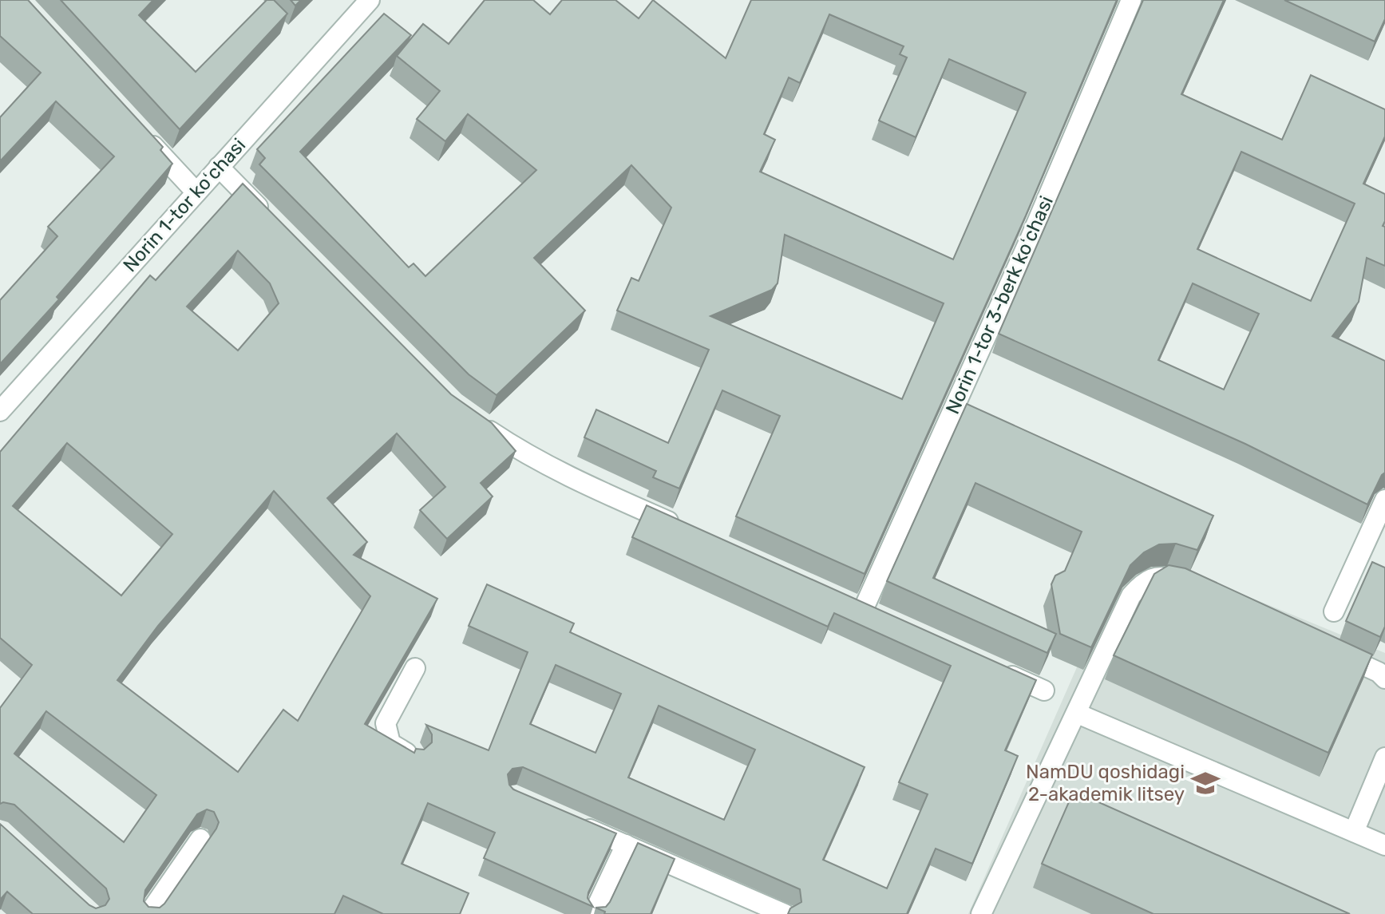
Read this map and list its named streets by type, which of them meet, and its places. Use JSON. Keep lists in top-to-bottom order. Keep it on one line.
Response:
{"streets":{"street":["Norin 1-tor koʻchasi","Norin 1-tor 3-berk koʻchasi"]},"places":{"school or university":["NamDU qoshidagi 2-akademik litsey"]}}
